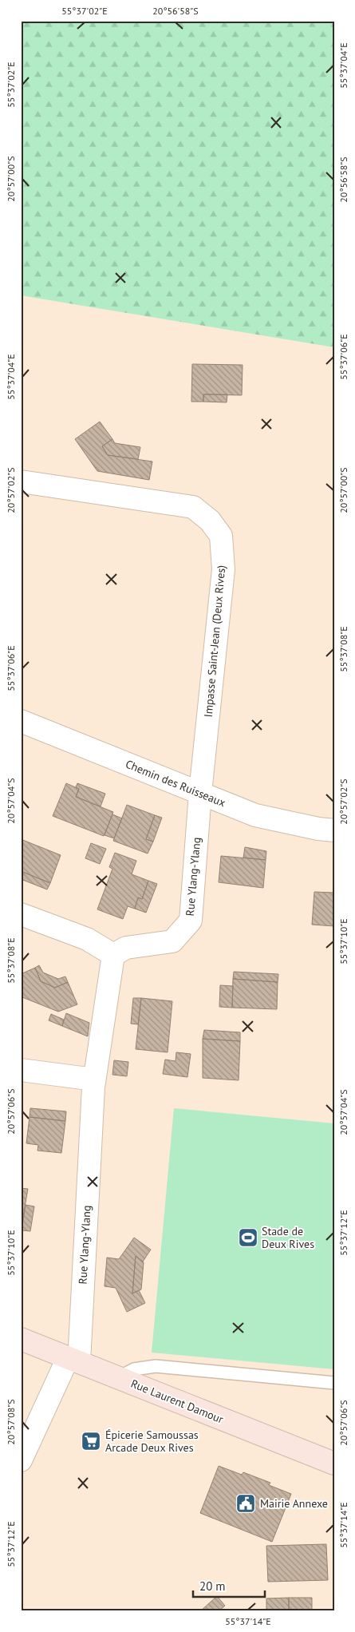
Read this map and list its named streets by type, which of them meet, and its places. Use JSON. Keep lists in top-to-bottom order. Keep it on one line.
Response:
{"streets":{"street":["Impasse Saint-Jean (Deux Rives)","Chemin des Ruisseaux","Rue Ylang-Ylang","Rue Laurent Damour"]},"crossings":[["Impasse Saint-Jean (Deux Rives)","Chemin des Ruisseaux"],["Impasse Saint-Jean (Deux Rives)","Rue Ylang-Ylang"],["Chemin des Ruisseaux","Rue Ylang-Ylang"],["Rue Ylang-Ylang","Rue Laurent Damour"]],"places":{"sports":["Stade de Deux Rives"],"supermarket":["Épicerie Samoussas Arcade Deux Rives"],"public building":["Mairie Annexe"]},"scale_bar":"20 m","coordinates":["55°37'02\"E","20°56'58\"S","55°37'04\"E","20°57'00\"S","55°37'06\"E","20°57'02\"S","55°37'08\"E","20°57'04\"S","55°37'10\"E","20°57'06\"S","55°37'12\"E","20°57'08\"S","55°37'14\"E"]}
